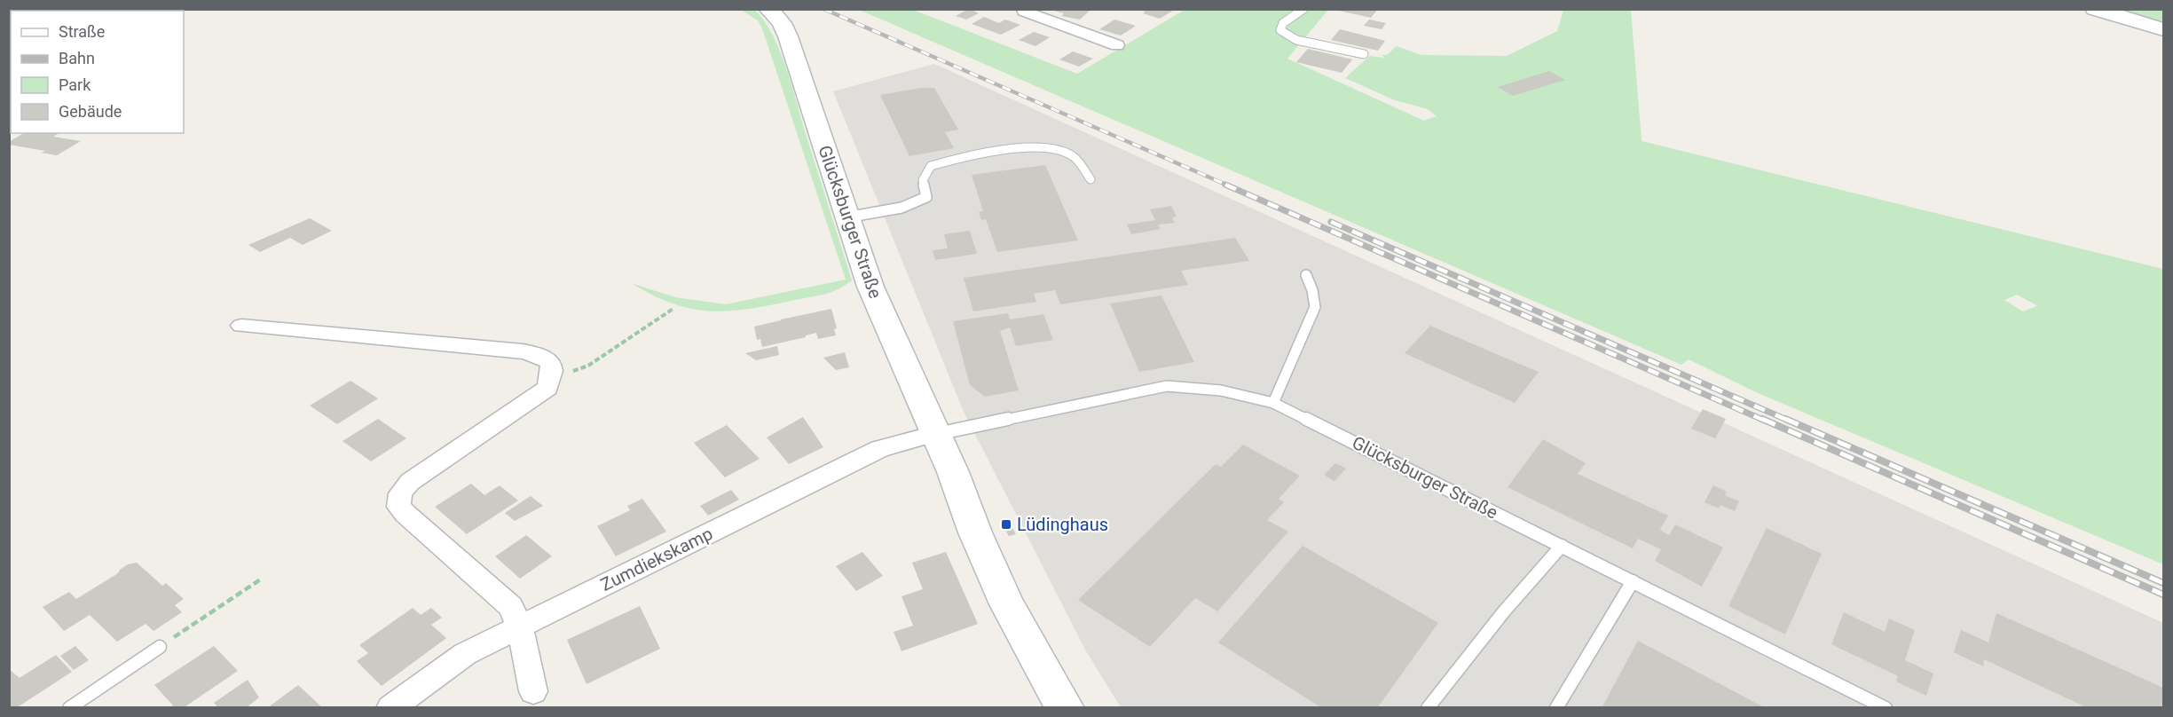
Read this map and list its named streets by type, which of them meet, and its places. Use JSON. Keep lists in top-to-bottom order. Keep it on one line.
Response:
{"streets":{"main road":["Glücksburger Straße"],"street":["Zumdiekskamp"]},"crossings":[["Glücksburger Straße","Zumdiekskamp"]],"places":{"transit":["Lüdinghaus"]},"legend":["Straße","Bahn","Park","Gebäude"]}
